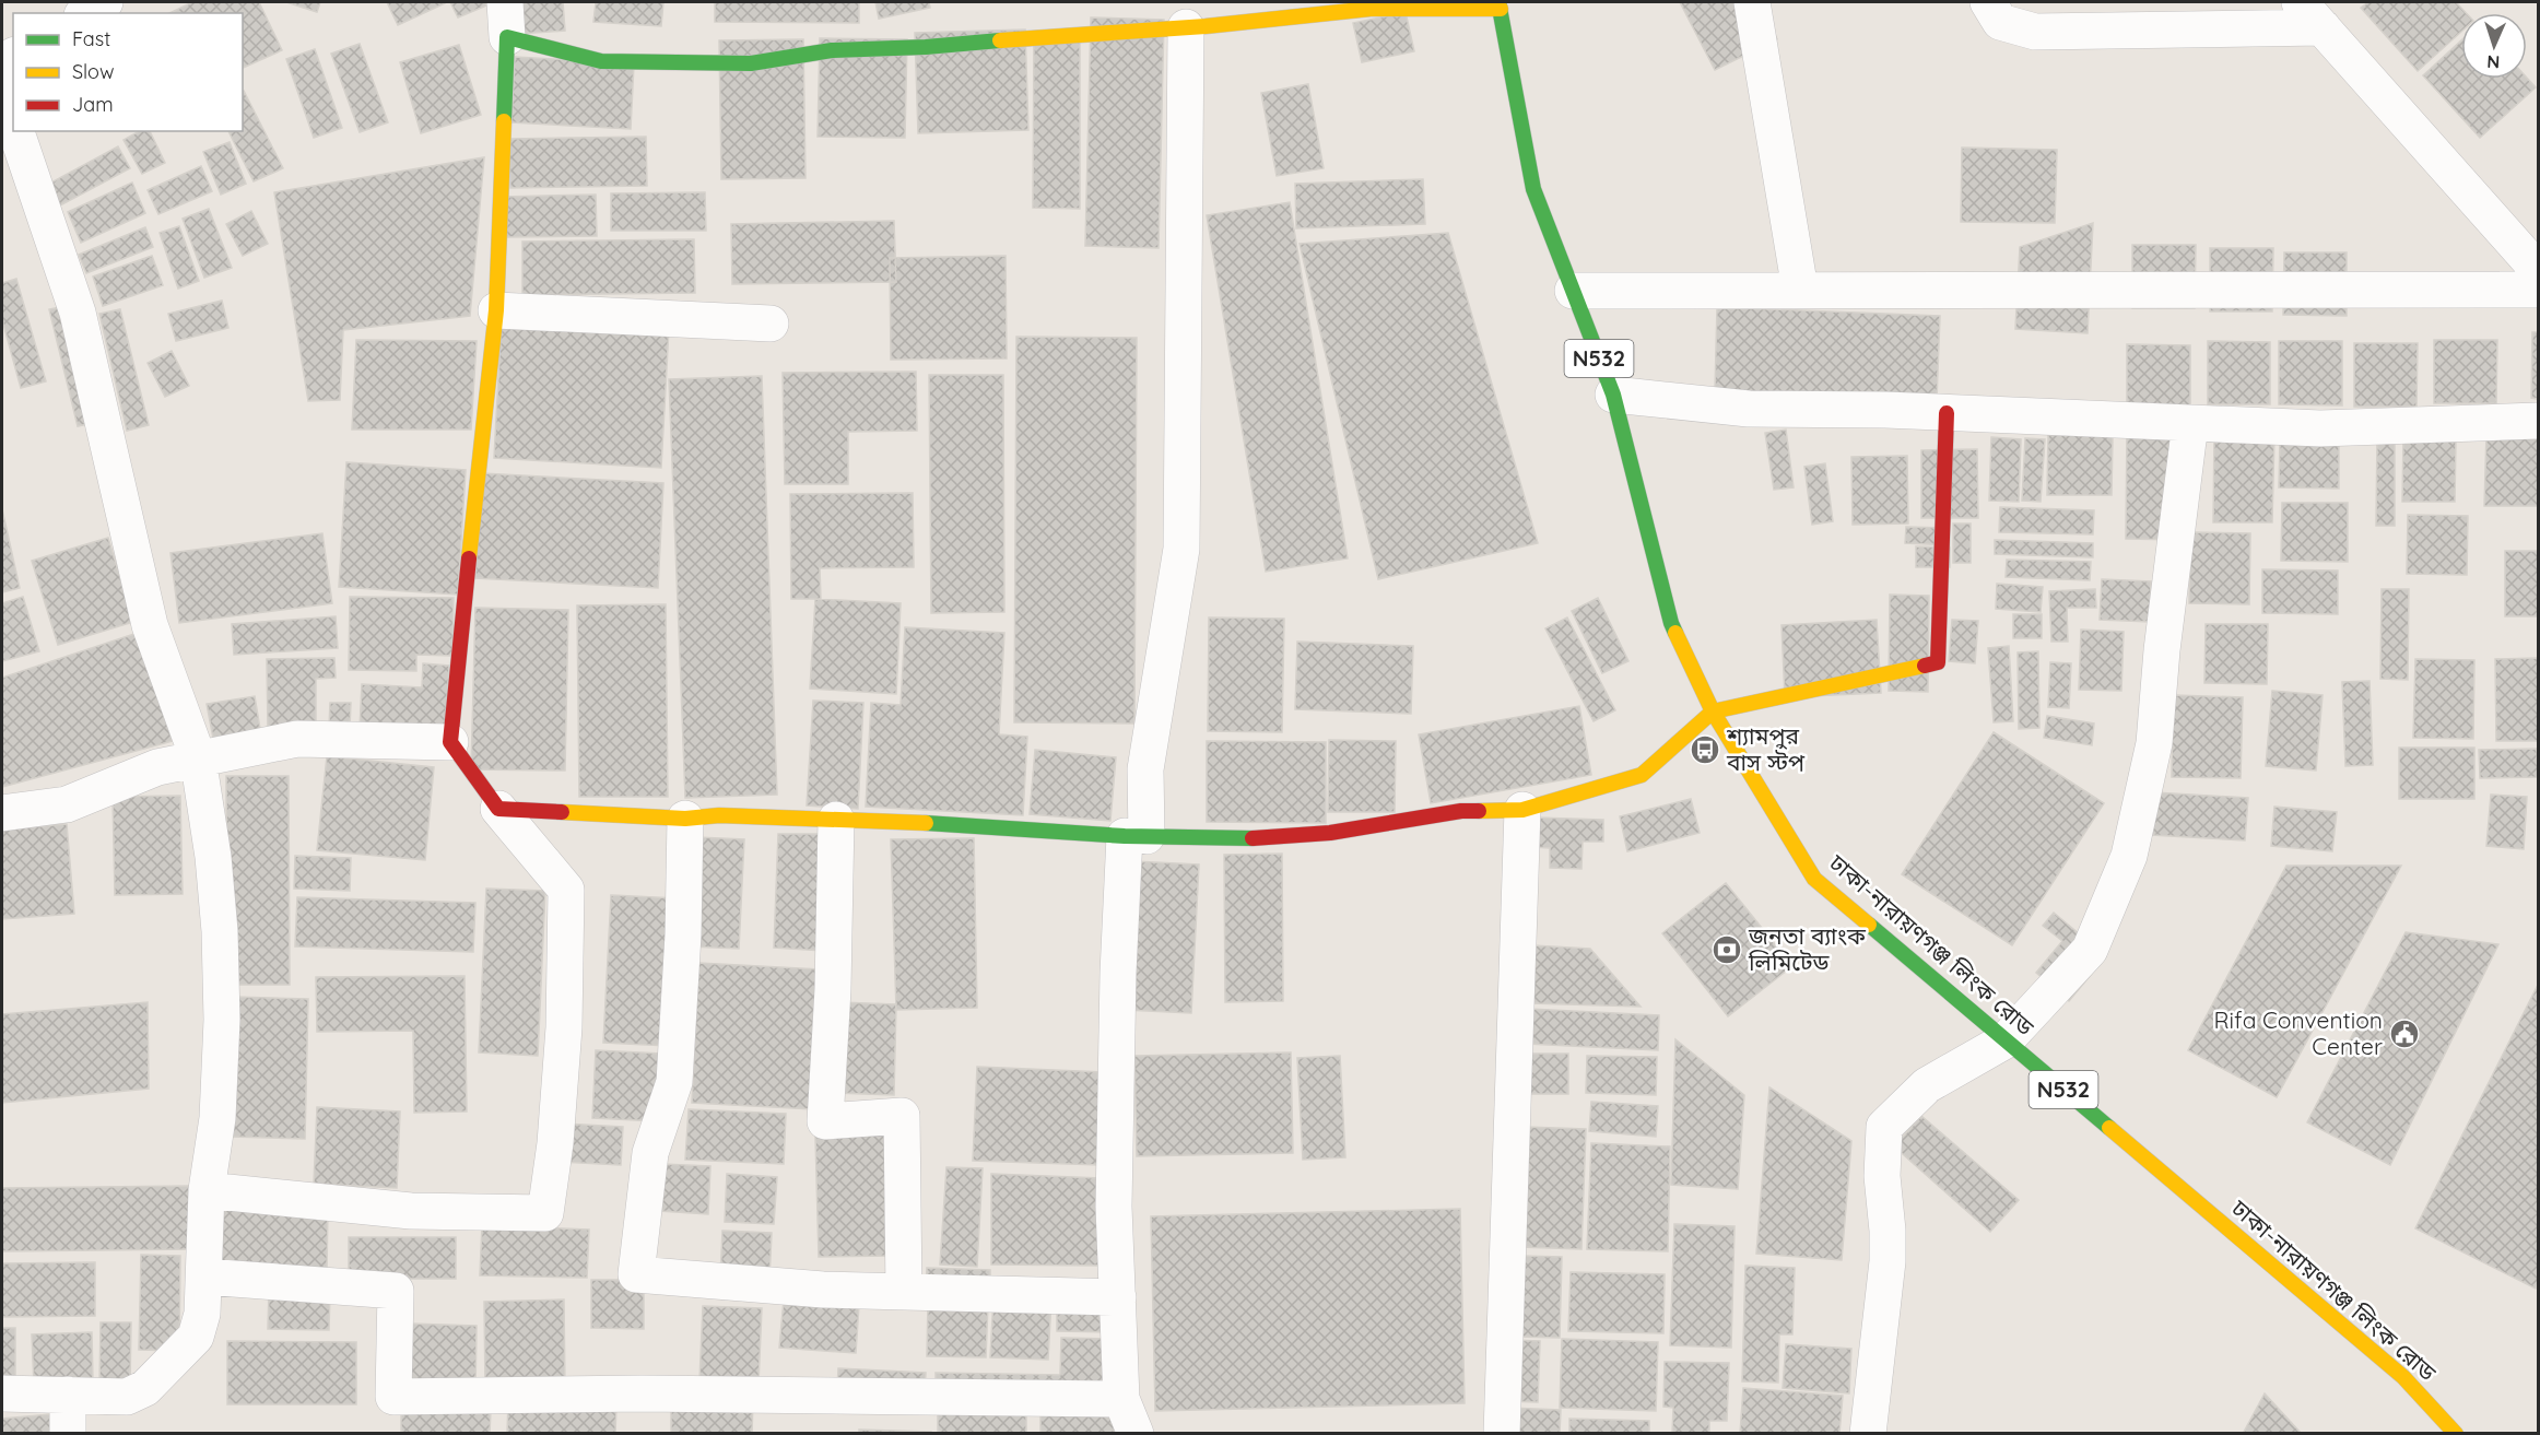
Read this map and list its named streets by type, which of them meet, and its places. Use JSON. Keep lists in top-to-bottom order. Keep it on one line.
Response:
{"streets":{"main road":["N532","ঢাকা-নারায়ণগঞ্জ লিংক রোড"]},"places":{"bus stop":["শ্যামপুর বাস স্টপ"],"bank":["জনতা ব্যাংক লিমিটেড"],"public building":["Rifa Convention Center"]},"legend":["Fast","Slow","Jam"],"north":"bottom"}
